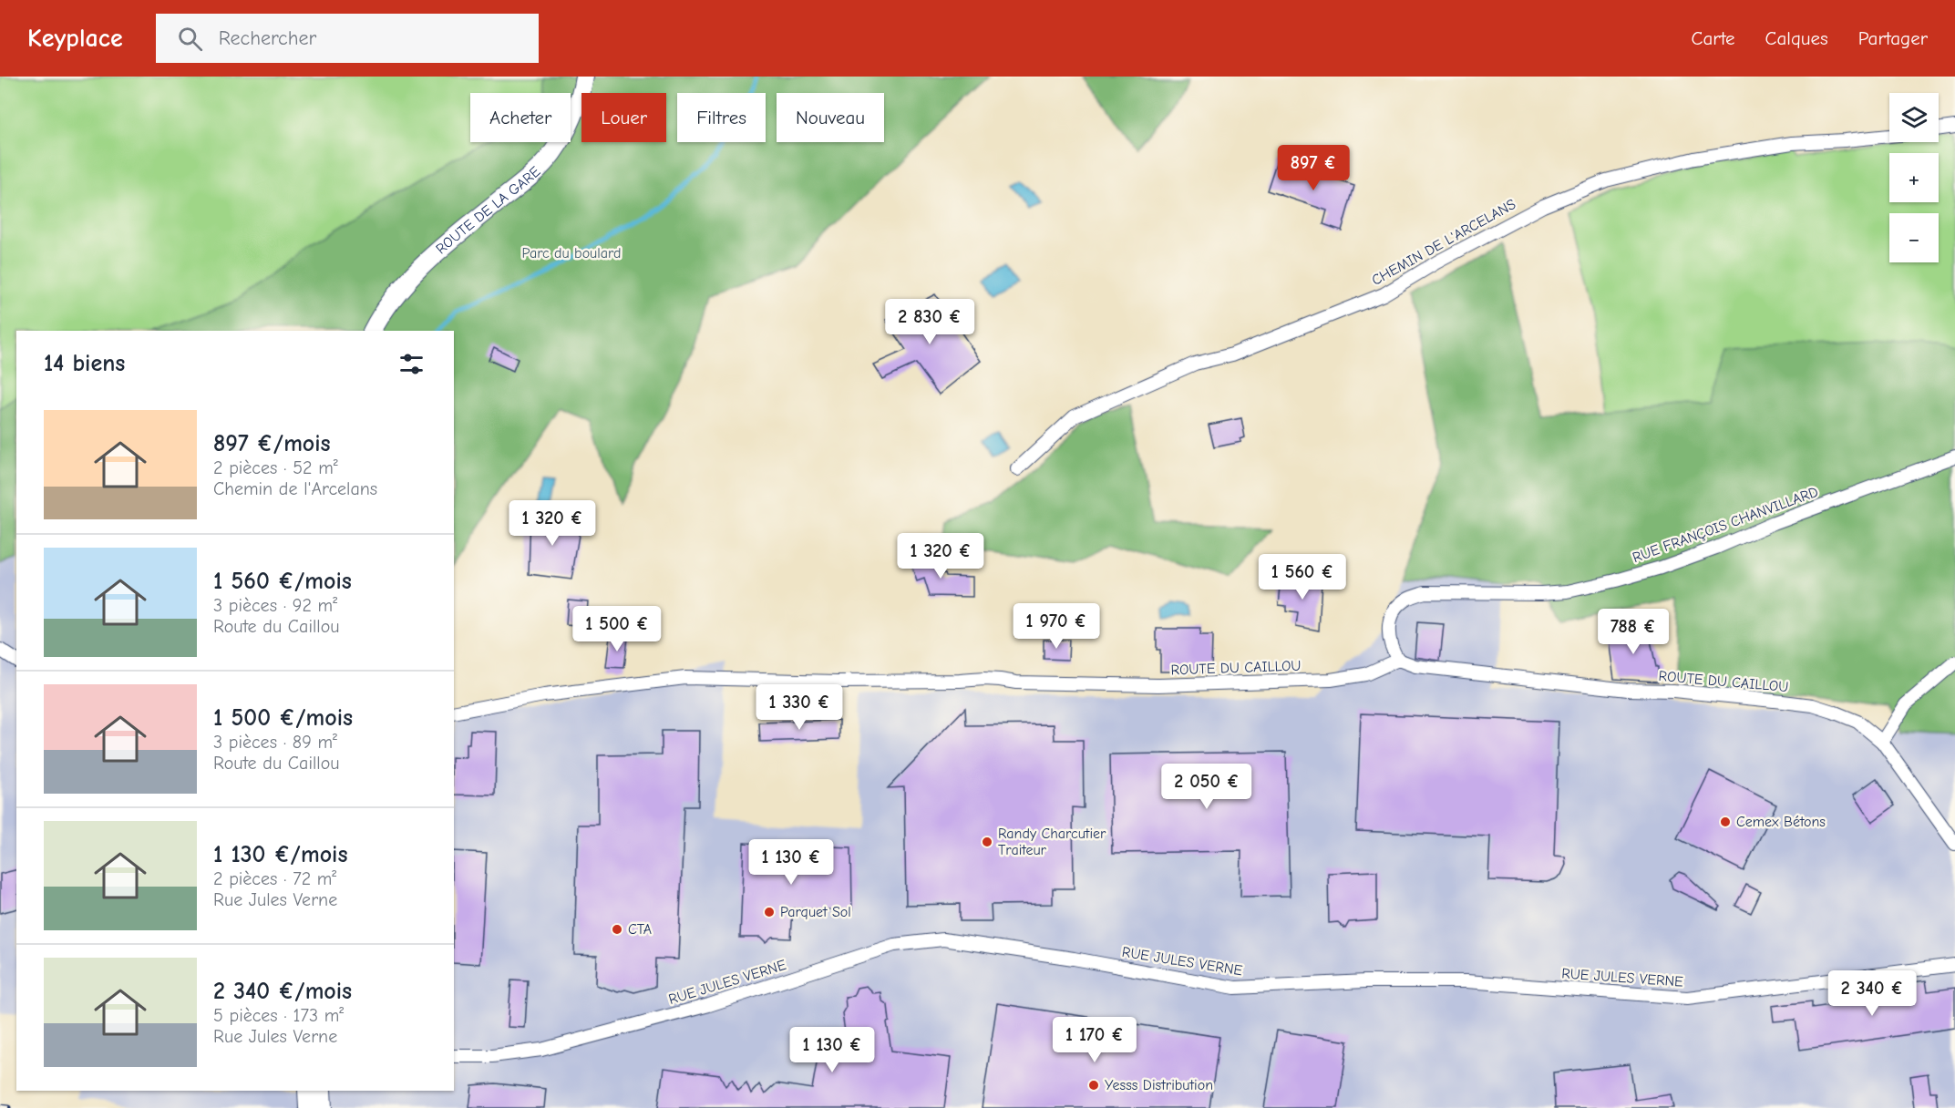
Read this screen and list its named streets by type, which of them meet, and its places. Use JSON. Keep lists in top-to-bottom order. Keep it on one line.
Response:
{"streets":{"main road":["ROUTE DE LA GARE"],"street":["CHEMIN DE L'ARCELANS","RUE FRANÇOIS CHANVILLARD","ROUTE DU CAILLOU","RUE JULES VERNE"]},"crossings":[["RUE FRANÇOIS CHANVILLARD","ROUTE DU CAILLOU"]],"parks":["Parc du boulard"],"places":["Cemex Bétons","Randy Charcutier Traiteur","Parquet Sol","CTA","Yesss Distribution"],"page":{"header":"Keyplace","search":"Rechercher","nav":["Carte","Calques","Partager"],"map_buttons":["+","−"],"chip":["Acheter","Louer","Filtres","Nouveau"],"price":["897 €","2 830 €","1 320 €","1 320 €","1 560 €","1 970 €","1 500 €","788 €","1 330 €","2 050 €","1 130 €","2 340 €","1 170 €","1 130 €"],"heading":"14 biens","list":[{"name":"897 €/mois","note":"2 pièces · 52 m² · Chemin de l'Arcelans"},{"name":"1 560 €/mois","note":"3 pièces · 92 m² · Route du Caillou"},{"name":"1 500 €/mois","note":"3 pièces · 89 m² · Route du Caillou"},{"name":"1 130 €/mois","note":"2 pièces · 72 m² · Rue Jules Verne"},{"name":"2 340 €/mois","note":"5 pièces · 173 m² · Rue Jules Verne"}]}}
